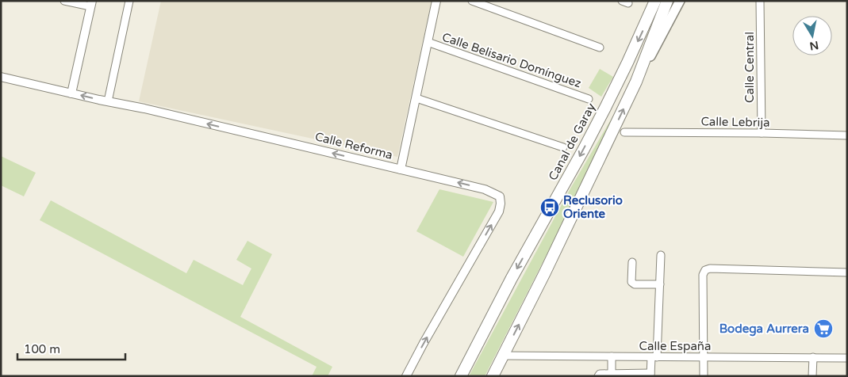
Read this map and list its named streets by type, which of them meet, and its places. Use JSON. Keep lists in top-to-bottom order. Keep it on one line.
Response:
{"streets":{"highway":["Canal de Garay"],"street":["Calle Belisario Domínguez","Calle Central","Calle Lebrija","Calle Reforma","Calle España"]},"crossings":[["Calle Central","Calle Lebrija"]],"places":{"bus stop":["Reclusorio Oriente"],"supermarket":["Bodega Aurrera"]},"scale_bar":"100 m","north":"bottom"}
